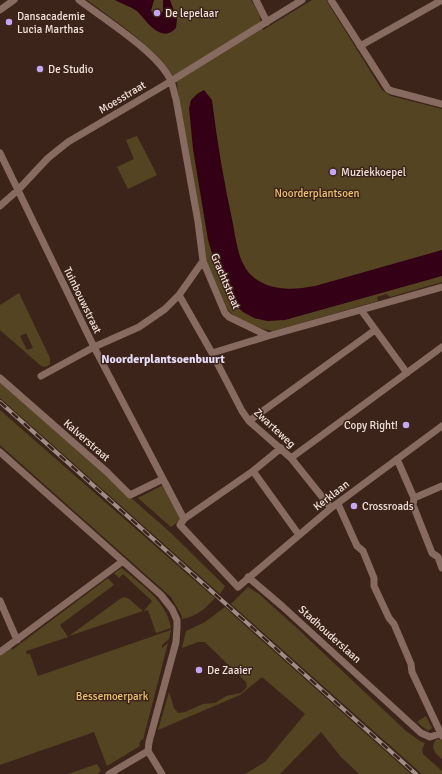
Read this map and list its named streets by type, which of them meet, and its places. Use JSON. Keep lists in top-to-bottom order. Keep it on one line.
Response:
{"streets":{"street":["Moesstraat","Grachtstraat","Tuinbouwstraat","Zwarteweg","Kalverstraat","Kerklaan","Stadhouderslaan"]},"crossings":[["Moesstraat","Grachtstraat"],["Moesstraat","Tuinbouwstraat"],["Tuinbouwstraat","Kalverstraat"],["Tuinbouwstraat","Kerklaan"],["Zwarteweg","Kerklaan"],["Kerklaan","Stadhouderslaan"]],"districts":["Noorderplantsoenbuurt"],"parks":["Noorderplantsoen","Bessemoerpark"],"places":["De lepelaar","Dansacademie Lucia Marthas","De Studio","Muziekkoepel","Copy Right!","Crossroads","De Zaaier"]}
